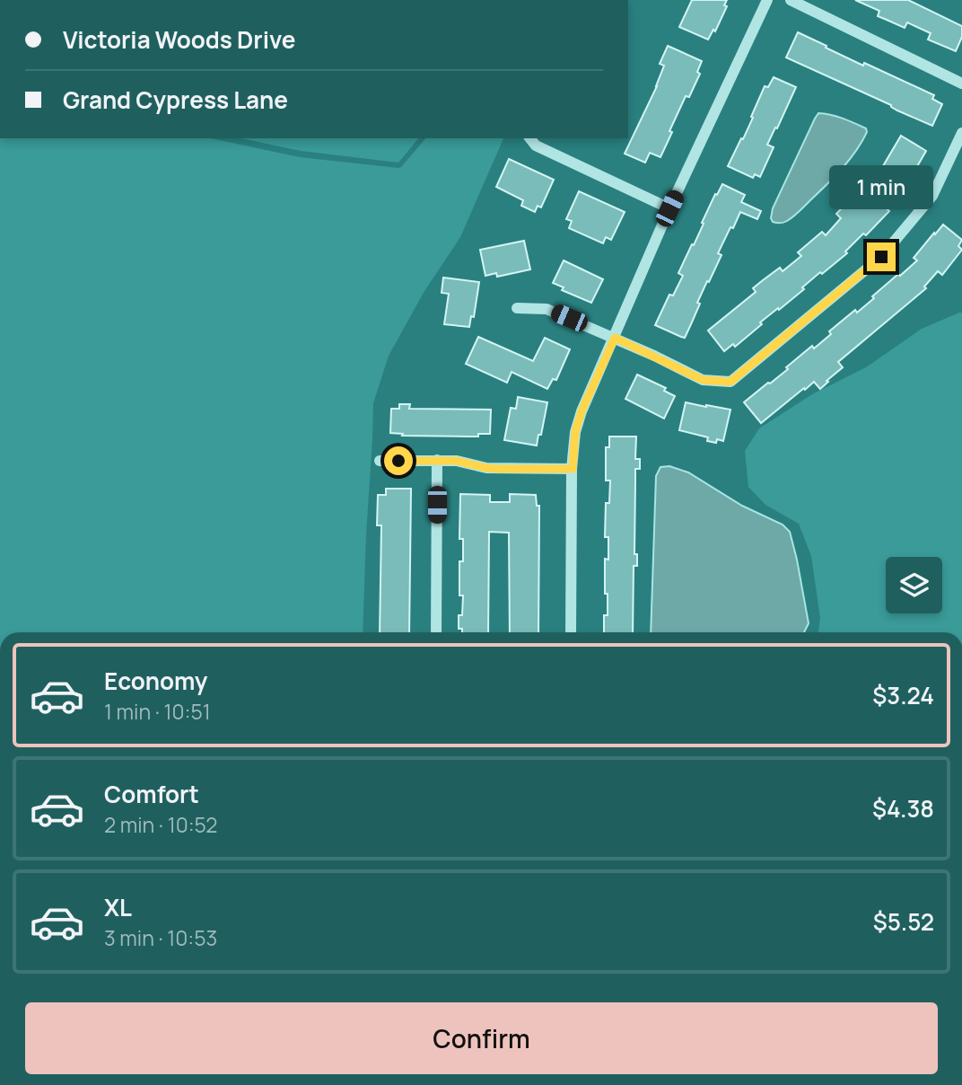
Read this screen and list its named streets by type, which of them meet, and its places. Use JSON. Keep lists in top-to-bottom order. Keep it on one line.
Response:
{"page":{"banner":["Victoria Woods Drive","Grand Cypress Lane"],"bubble":"1 min","list":[{"name":"Economy","note":"1 min · 10:51","value":"$3.24"},{"name":"Comfort","note":"2 min · 10:52","value":"$4.38"},{"name":"XL","note":"3 min · 10:53","value":"$5.52"}],"buttons":"Confirm"}}
